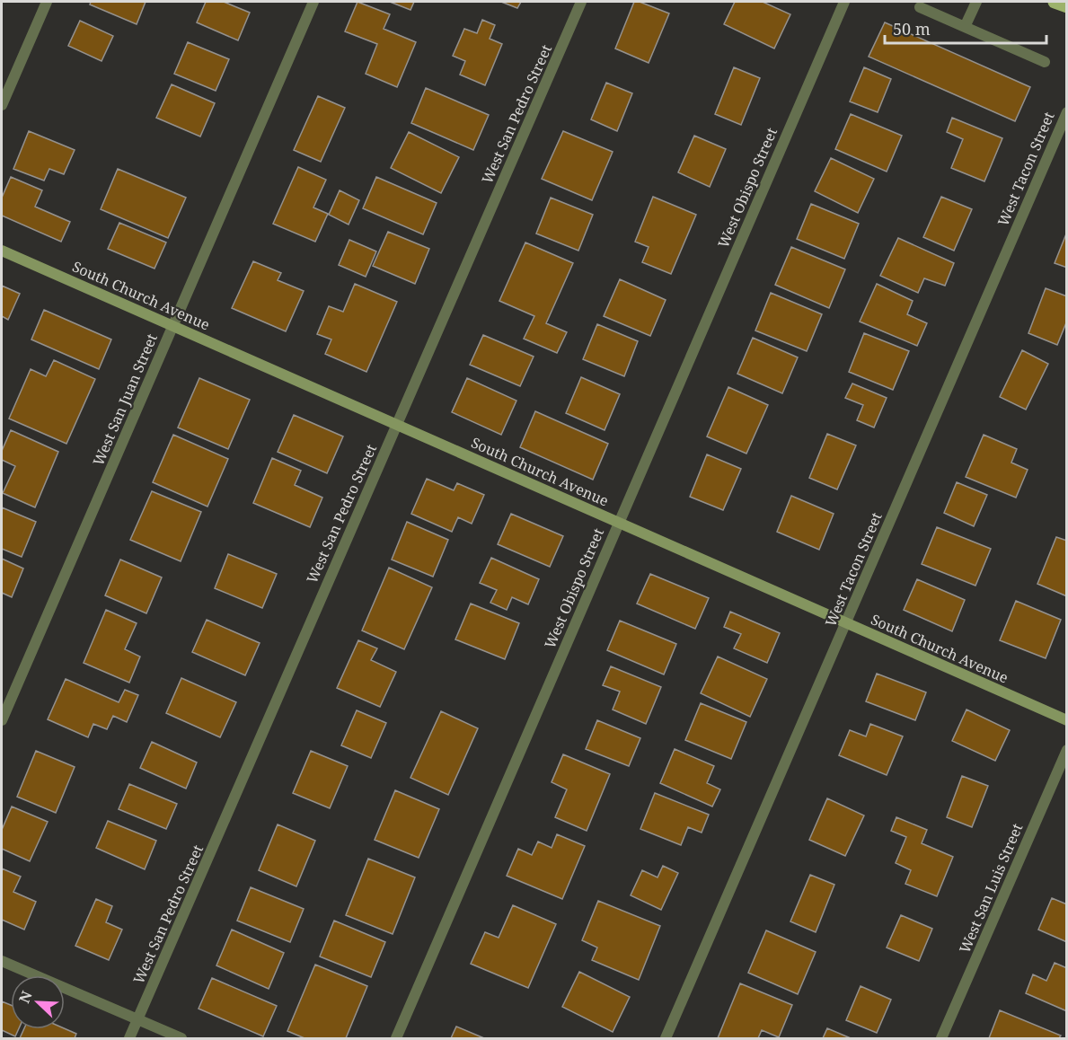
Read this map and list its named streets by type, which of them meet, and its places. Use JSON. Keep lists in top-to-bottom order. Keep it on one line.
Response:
{"streets":{"street":["West San Pedro Street","West Tacon Street","West Obispo Street","South Church Avenue","West San Juan Street","West San Luis Street"]},"crossings":[["West San Pedro Street","South Church Avenue"],["West Tacon Street","South Church Avenue"],["West Obispo Street","South Church Avenue"],["South Church Avenue","West San Juan Street"]],"scale_bar":"50 m","north":"top left"}
